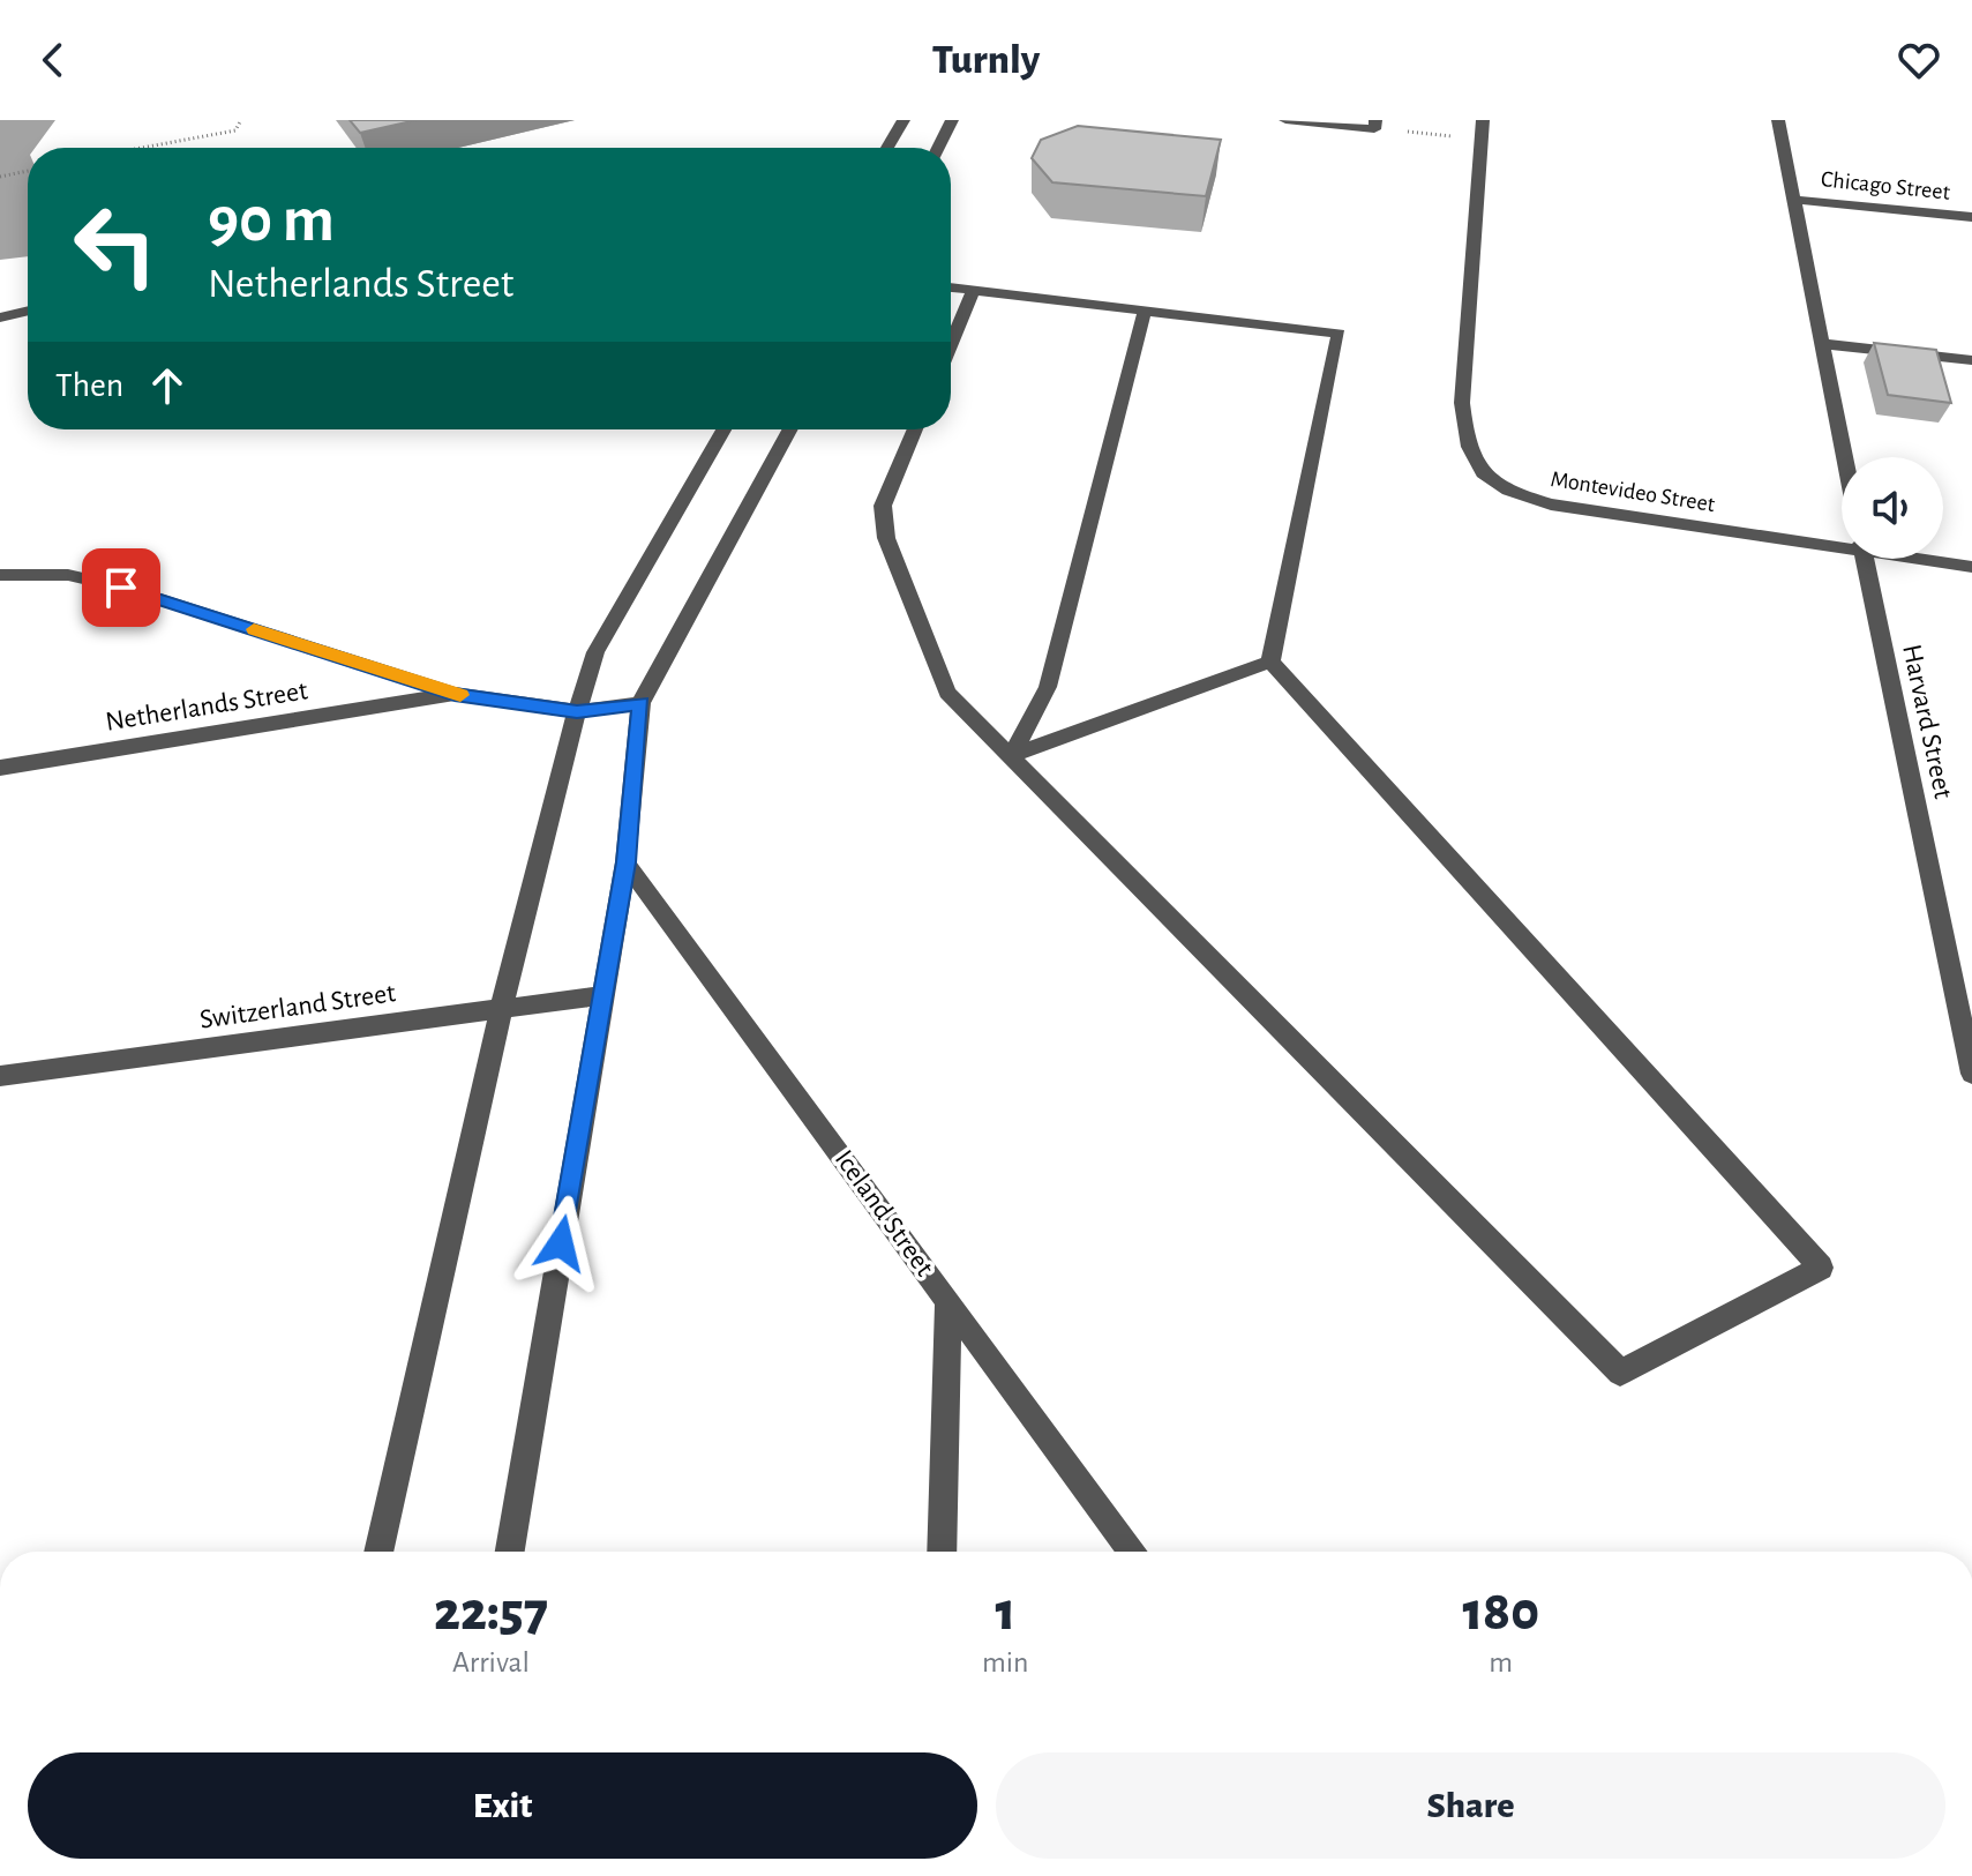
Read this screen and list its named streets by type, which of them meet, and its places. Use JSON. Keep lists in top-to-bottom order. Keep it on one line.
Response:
{"streets":{"street":["Chicago Street","Montevideo Street","Netherlands Street","Harvard Street","Switzerland Street","Iceland Street"]},"page":{"header":"Turnly","turn":["90 m","Netherlands Street"],"then":"Then","eta":["22:57","Arrival","1","min","180","m"],"buttons":["Exit","Share"]}}
